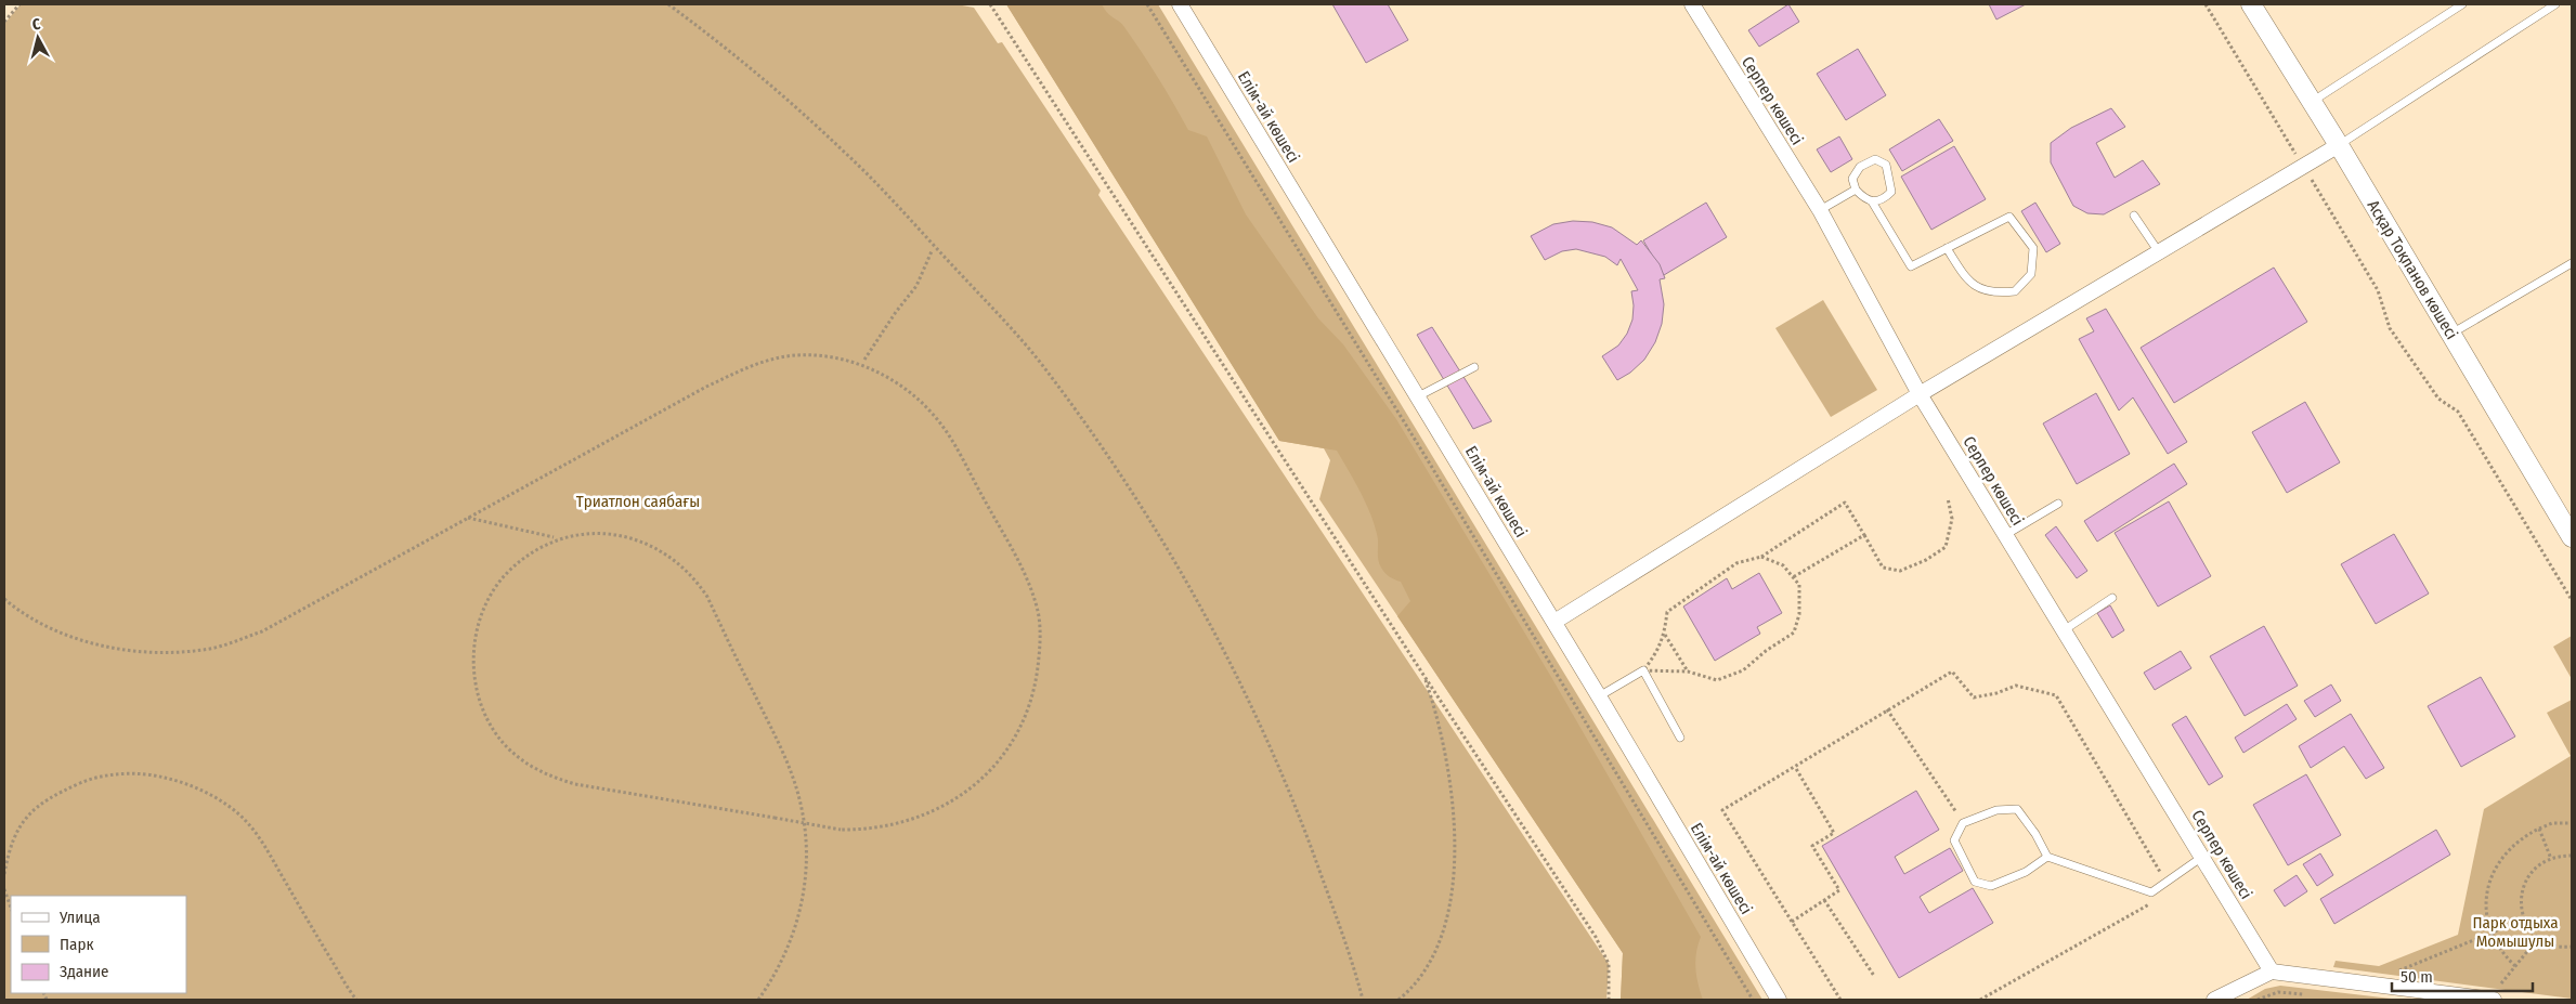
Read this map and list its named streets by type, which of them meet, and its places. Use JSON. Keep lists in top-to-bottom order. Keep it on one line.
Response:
{"streets":{"street":["Серпер көшесі","Елім-ай көшесі","Асқар Тоқпанов көшесі"]},"parks":["Триатлон саябағы","Парк отдыха Момышулы"],"legend":["Улица","Парк","Здание"],"scale_bar":"50 m","north":"top"}
